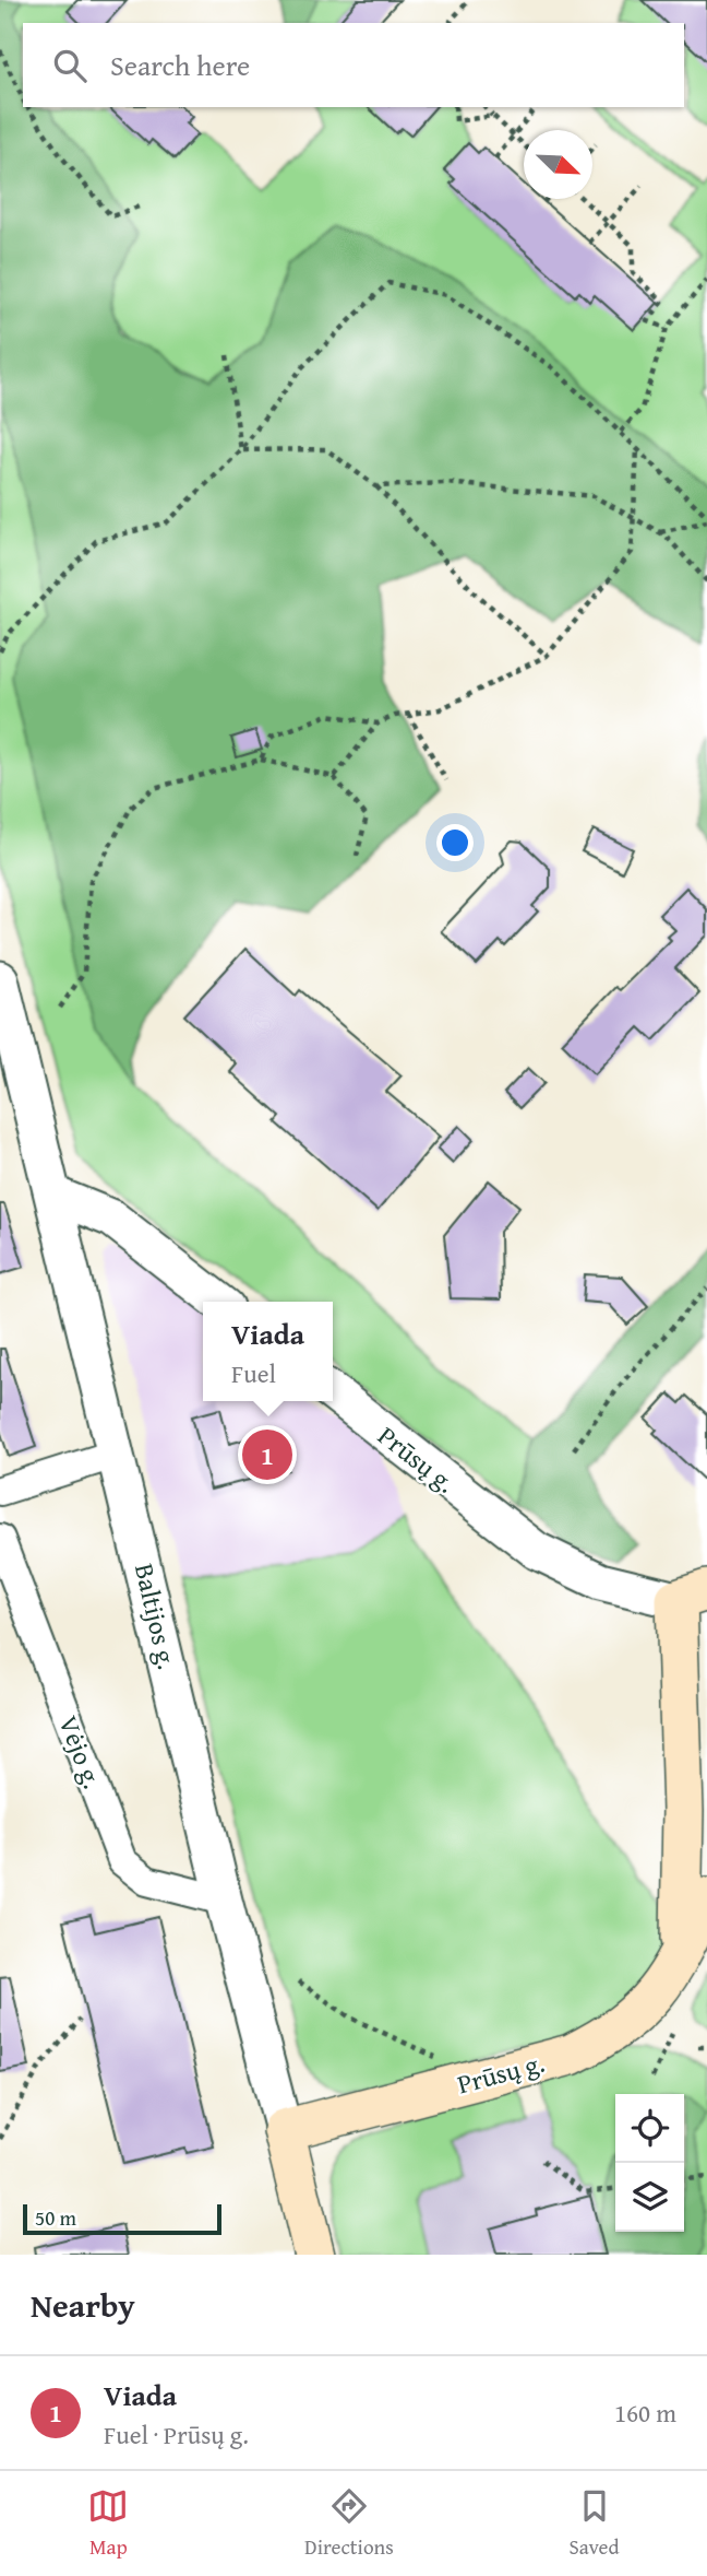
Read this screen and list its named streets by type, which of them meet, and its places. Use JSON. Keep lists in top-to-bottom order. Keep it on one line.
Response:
{"streets":{"main road":["Prūsų g.","Baltijos g."],"street":["Vėjo g."]},"crossings":[["Prūsų g.","Baltijos g."],["Baltijos g.","Vėjo g."]],"scale_bar":"50 m","north":"bottom right","page":{"search":"Search here","popup":["Viada","Fuel"],"pins":"1","scale":"50 m","heading":"Nearby","list":[{"mark":"1","name":"Viada","note":"Fuel · Prūsų g.","value":"160 m"}],"nav":["Map","Directions","Saved"]}}
